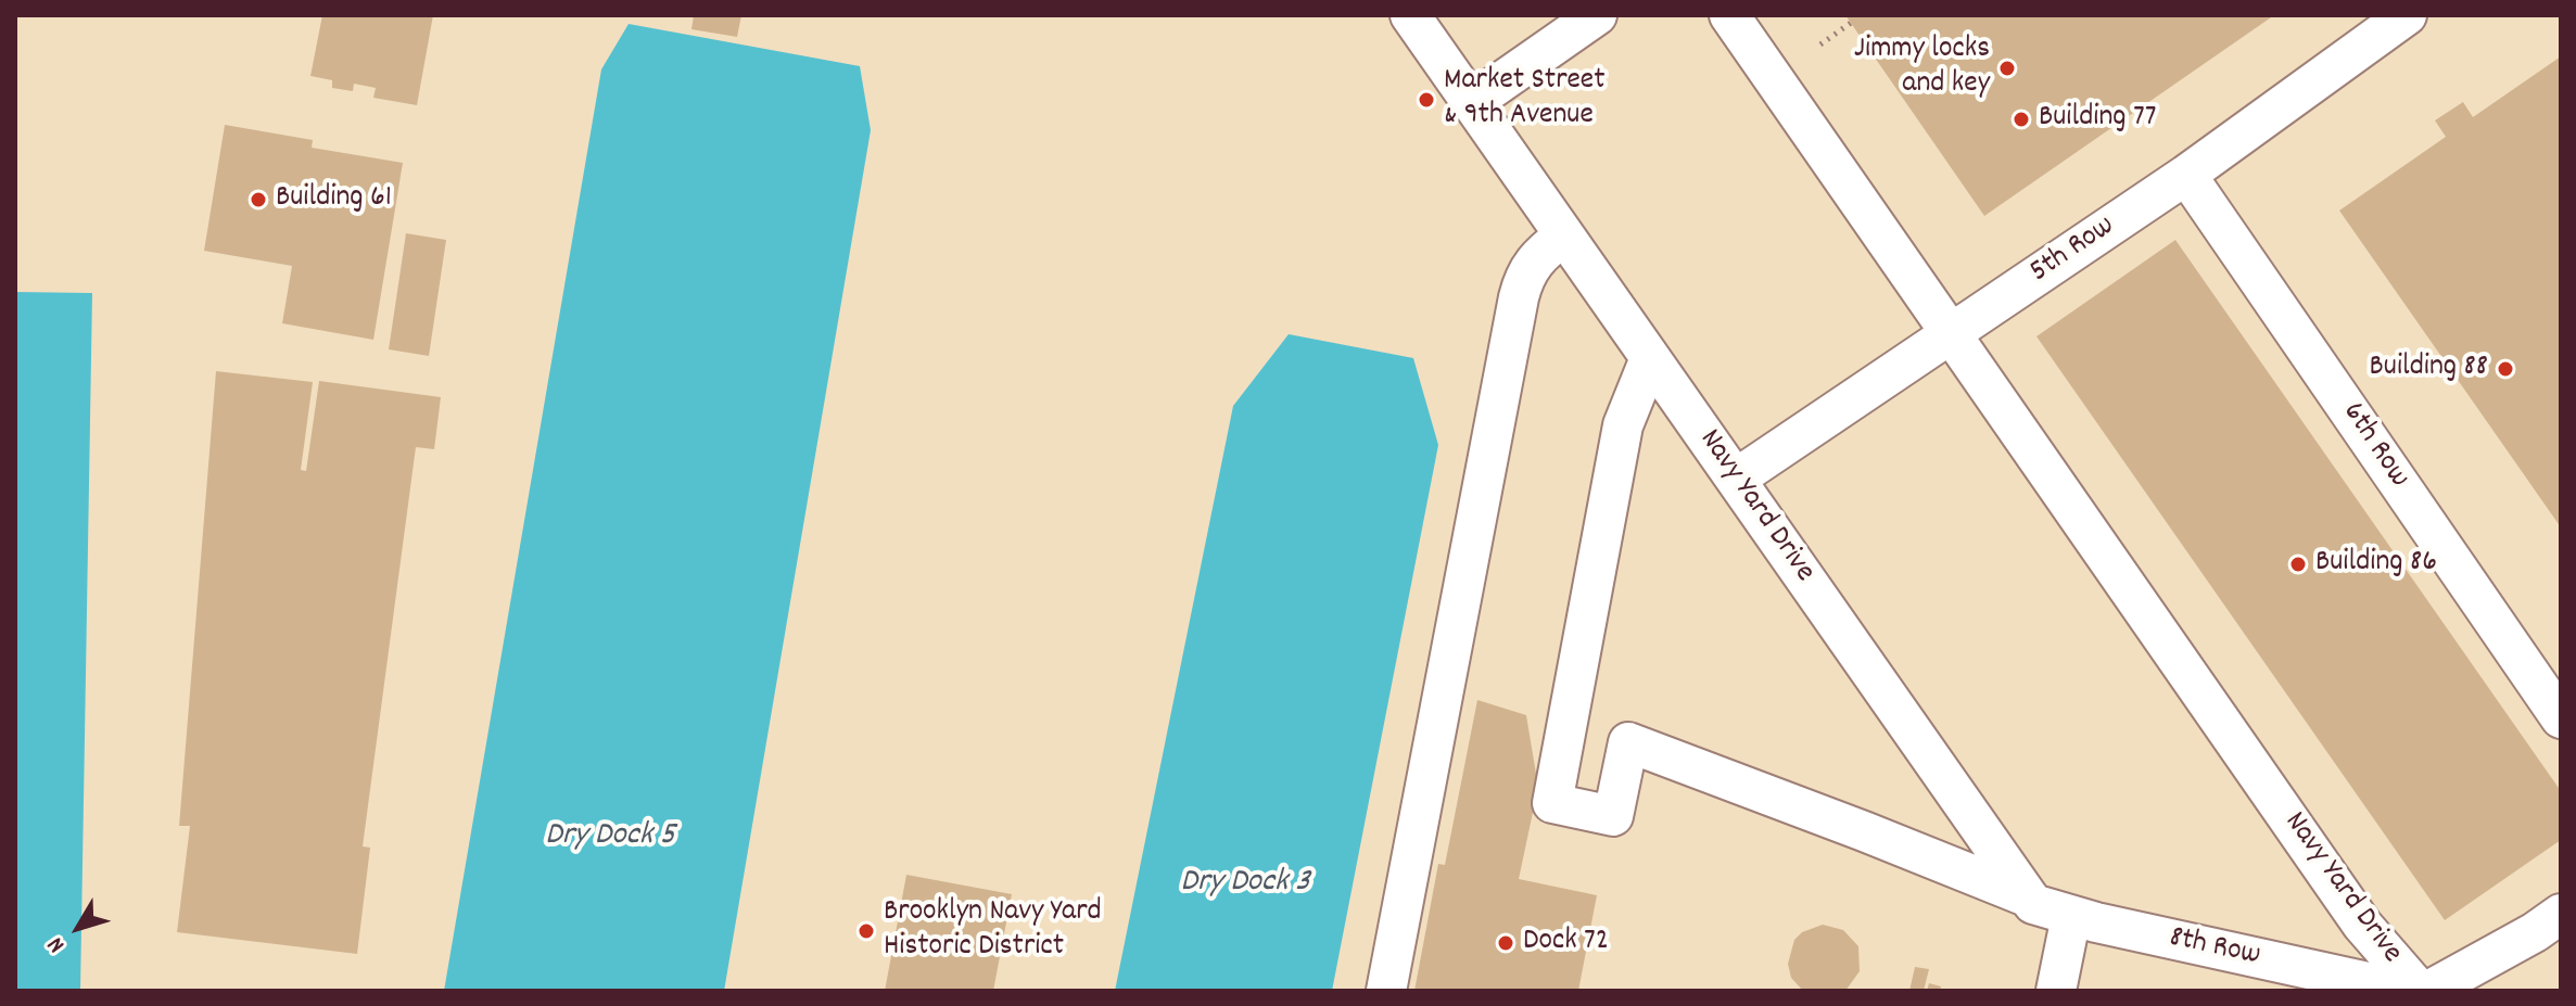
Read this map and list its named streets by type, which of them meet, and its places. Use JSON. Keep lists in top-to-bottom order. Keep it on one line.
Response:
{"streets":{"street":["5th Row","6th Row","Navy Yard Drive","8th Row"]},"crossings":[["5th Row","6th Row"],["5th Row","Navy Yard Drive"]],"water":["Dry Dock 5","Dry Dock 3"],"places":["Jimmy locks and key","Market Street & 9th Avenue","Building 77","Building 61","Building 88","Building 86","Brooklyn Navy Yard Historic District","Dock 72"],"north":"bottom left"}
